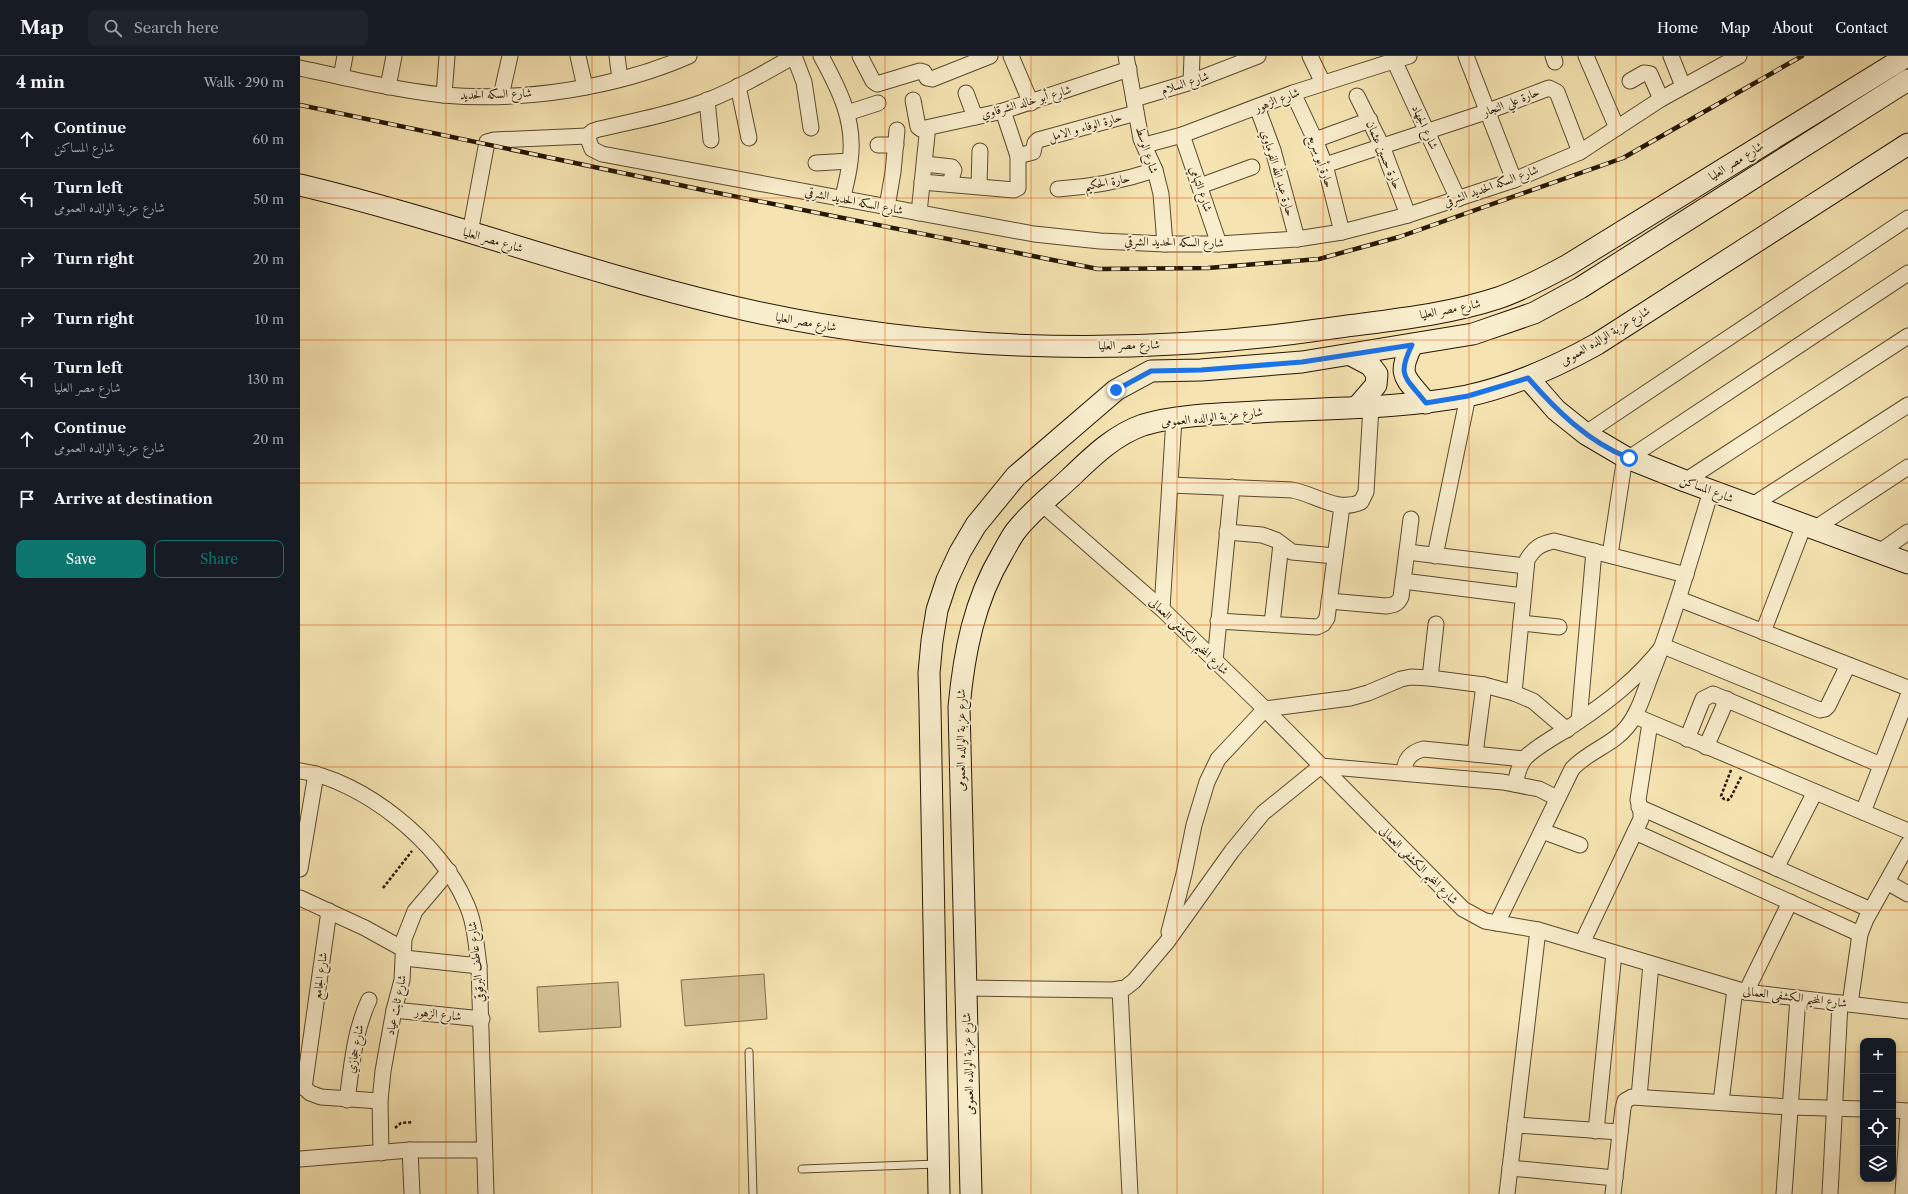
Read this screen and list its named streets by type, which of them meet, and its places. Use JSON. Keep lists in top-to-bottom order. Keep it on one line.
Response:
{"streets":{"street":["شارع السلام","شارع السكه الحديد","شارع الزهور","شارع أبو خالد الشرقاوي","حارة علي النجار","حارة الوفاء و الامل","شارع الجهاد","شارع الوسط","حارة حسين عثمان","حارة أبو سريع","شارع مصر العليا","حارة عبد الله الفرماوي","حارة الحكيم","شارع السكه الحديد الشرقي","شارع التهامي","شارع عزبة الوالده العمومى","شارع المساكن","شارع المخيم الكشفى العمالى","شارع عاطف البرقوقي","شارع الجامع","شارع ثابت عياد","شارع حجازي"]},"crossings":[["شارع السلام","حارة الوفاء و الامل"],["شارع السلام","شارع الوسط"],["شارع الزهور","شارع الجهاد"],["شارع الزهور","شارع الوسط"],["شارع الزهور","حارة أبو سريع"],["شارع الزهور","حارة عبد الله الفرماوي"],["شارع الزهور","شارع التهامي"],["شارع الزهور","شارع عاطف البرقوقي"],["شارع الزهور","شارع ثابت عياد"],["شارع أبو خالد الشرقاوي","شارع الوسط"],["حارة علي النجار","شارع الجهاد"],["حارة علي النجار","حارة حسين عثمان"],["حارة علي النجار","حارة أبو سريع"],["حارة علي النجار","شارع السكه الحديد الشرقي"],["حارة الوفاء و الامل","شارع الوسط"],["شارع الجهاد","شارع السكه الحديد الشرقي"],["شارع الوسط","حارة الحكيم"],["شارع الوسط","شارع السكه الحديد الشرقي"],["حارة حسين عثمان","شارع السكه الحديد الشرقي"],["حارة أبو سريع","شارع السكه الحديد الشرقي"],["حارة عبد الله الفرماوي","شارع السكه الحديد الشرقي"],["شارع السكه الحديد الشرقي","شارع التهامي"],["شارع عزبة الوالده العمومى","شارع المساكن"],["شارع عزبة الوالده العمومى","شارع المخيم الكشفى العمالى"],["شارع عاطف البرقوقي","شارع ثابت عياد"]],"page":{"header":"Map","search":"Search here","nav":["Home","Map","About","Contact"],"heading":["4 min","Walk · 290 m"],"list":[["Continue","شارع المساكن","60 m"],["Turn left","شارع عزبة الوالده العمومى","50 m"],["Turn right","20 m"],["Turn right","10 m"],["Turn left","شارع مصر العليا","130 m"],["Continue","شارع عزبة الوالده العمومى","20 m"],"Arrive at destination"],"buttons":["Save","Share"],"map_buttons":["+","−"]}}
